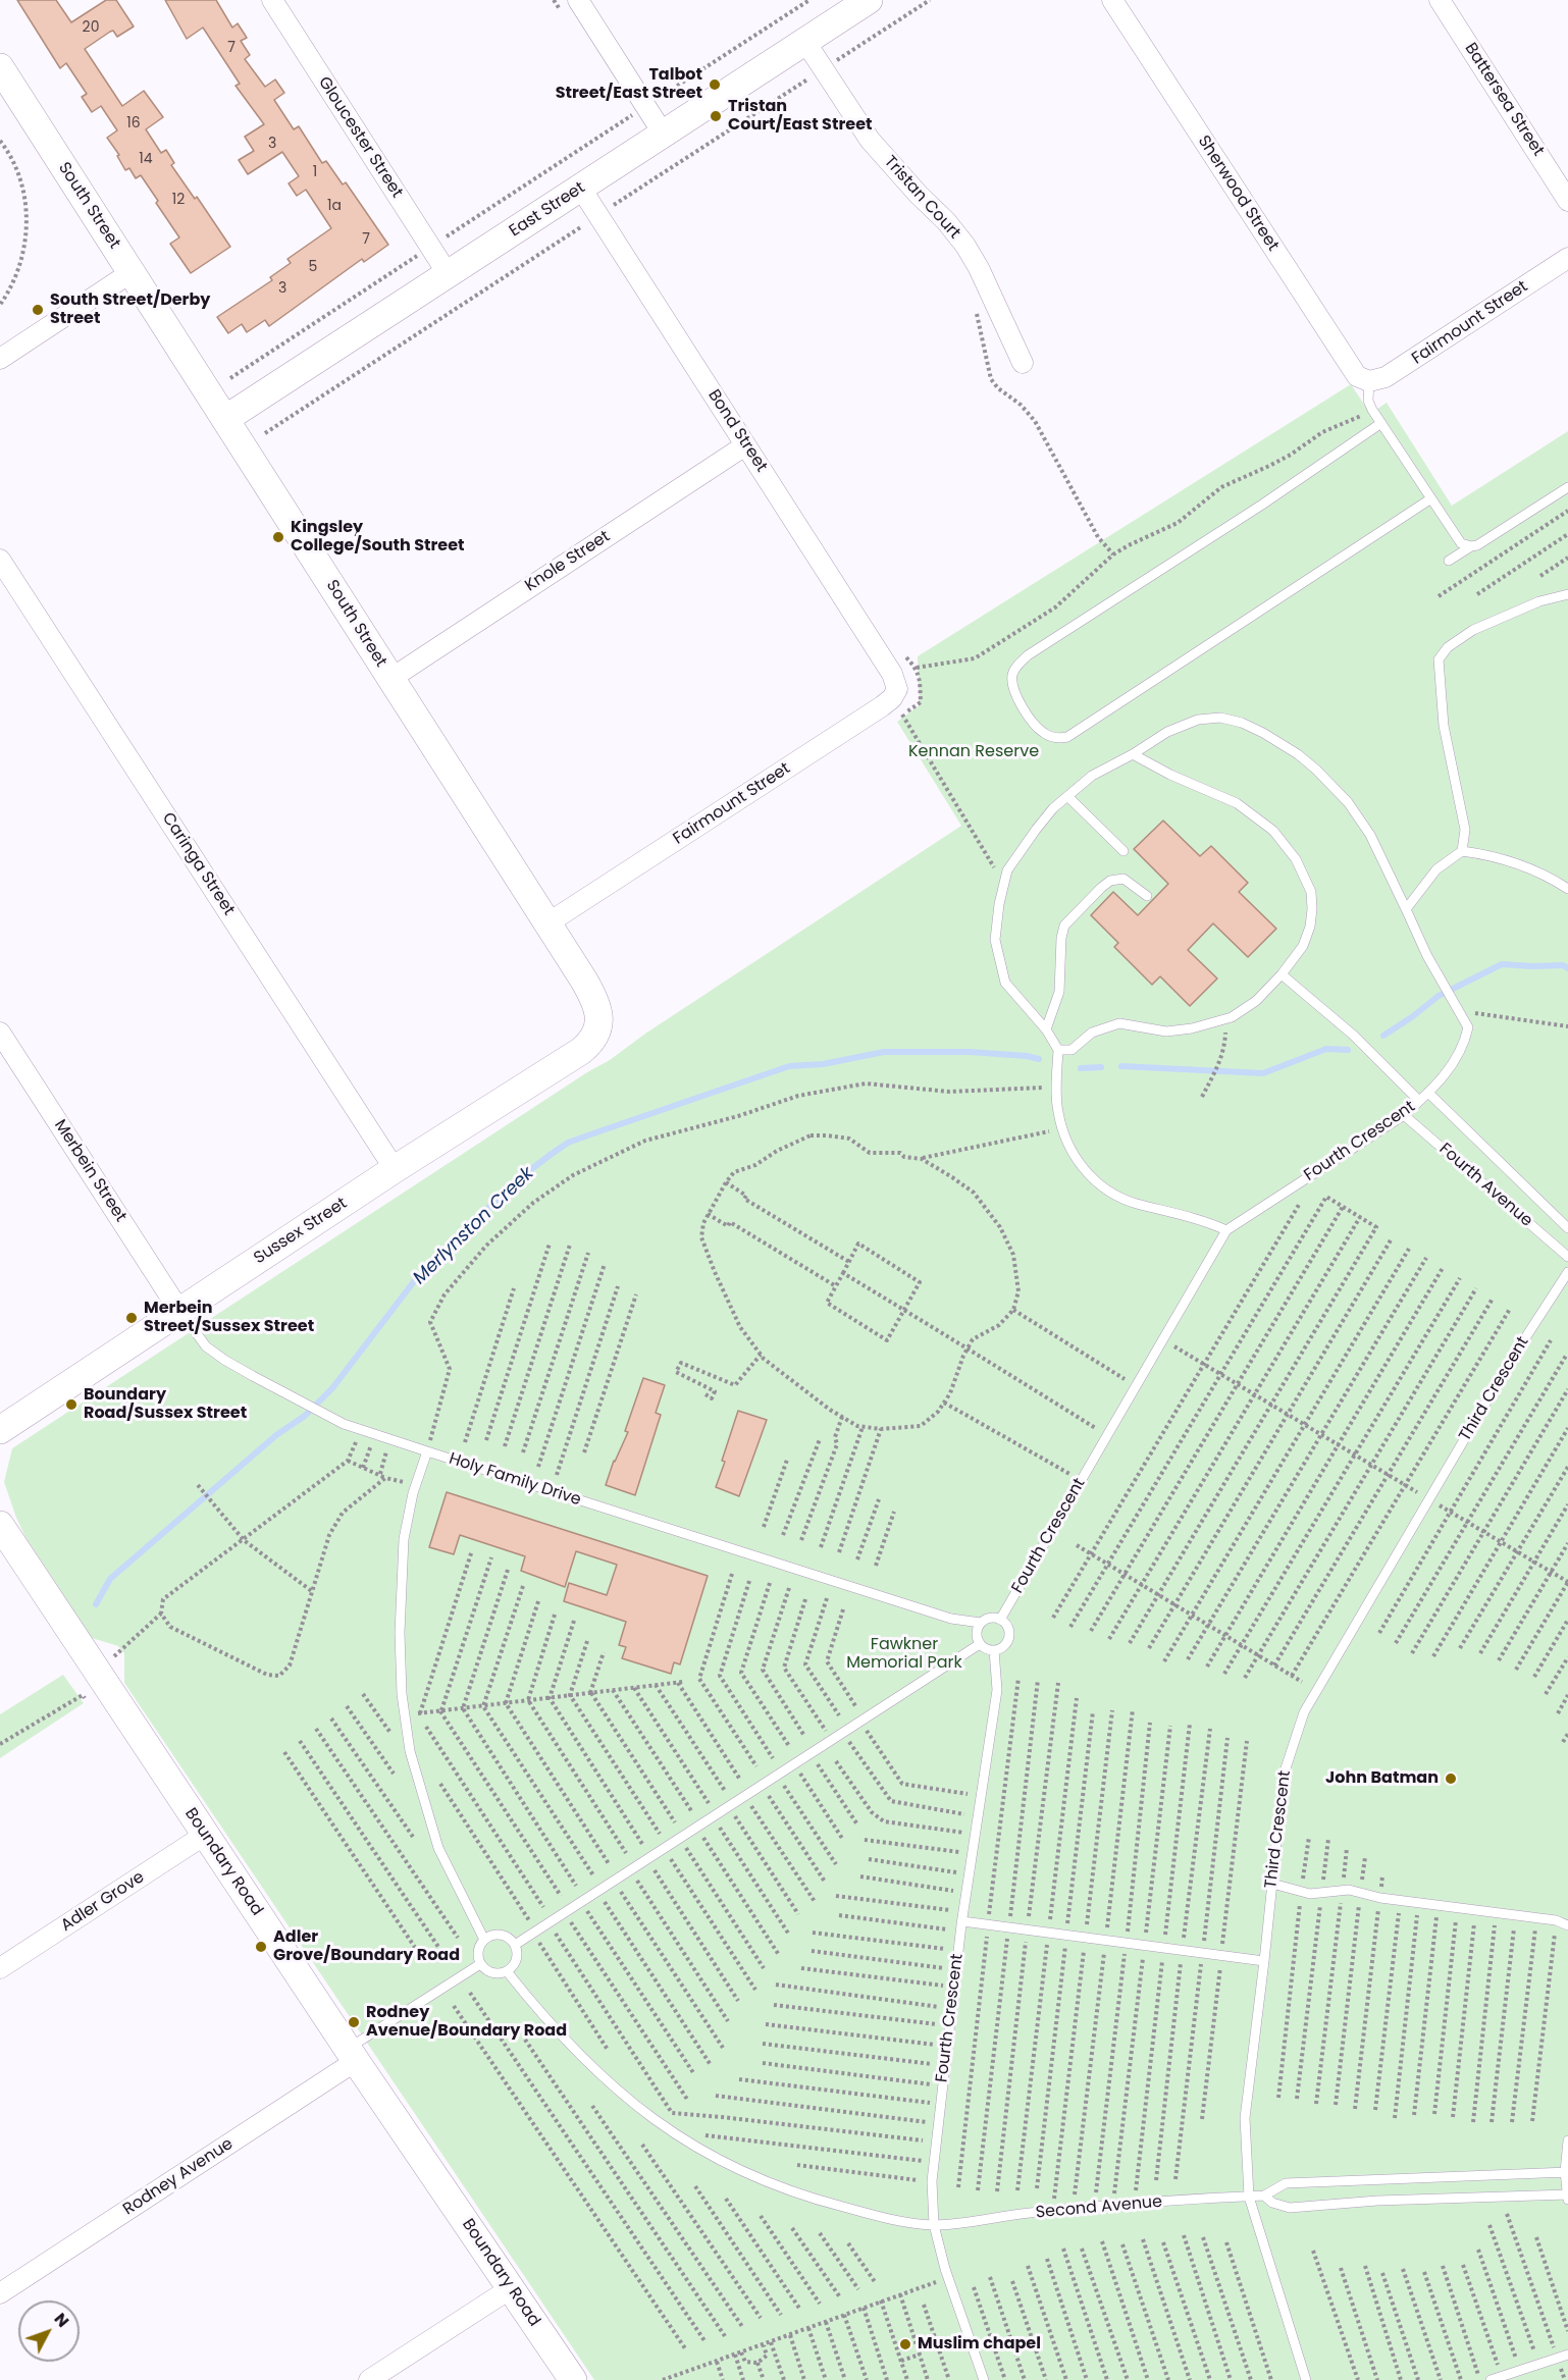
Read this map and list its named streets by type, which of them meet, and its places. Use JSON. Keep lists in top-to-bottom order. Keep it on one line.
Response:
{"streets":{"street":["Battersea Street","Gloucester Street","Sherwood Street","Tristan Court","South Street","East Street","Fairmount Street","Bond Street","Knole Street","Caringa Street","Merbein Street","Sussex Street","Boundary Road","Adler Grove","Rodney Avenue"],"lane":["Fourth Crescent","Fourth Avenue","Third Crescent","Holy Family Drive","Second Avenue"]},"crossings":[["Gloucester Street","East Street"],["Sherwood Street","Fairmount Street"],["Tristan Court","East Street"],["South Street","East Street"],["South Street","Fairmount Street"],["South Street","Knole Street"],["South Street","Sussex Street"],["East Street","Bond Street"],["Fairmount Street","Bond Street"],["Bond Street","Knole Street"],["Caringa Street","Sussex Street"],["Fourth Crescent","Fourth Avenue"],["Fourth Crescent","Holy Family Drive"],["Fourth Crescent","Second Avenue"],["Merbein Street","Sussex Street"],["Third Crescent","Second Avenue"],["Boundary Road","Adler Grove"],["Boundary Road","Rodney Avenue"]],"water":["Merlynston Creek"],"parks":["Kennan Reserve","Fawkner Memorial Park"],"places":["Talbot Street/East Street","Tristan Court/East Street","South Street/Derby Street","Kingsley College/South Street","Merbein Street/Sussex Street","Boundary Road/Sussex Street","John Batman","Adler Grove/Boundary Road","Rodney Avenue/Boundary Road","Muslim chapel"],"house_numbers":["20","7","16","3","14","1","12","1a","7","5","3"],"north":"top right"}
